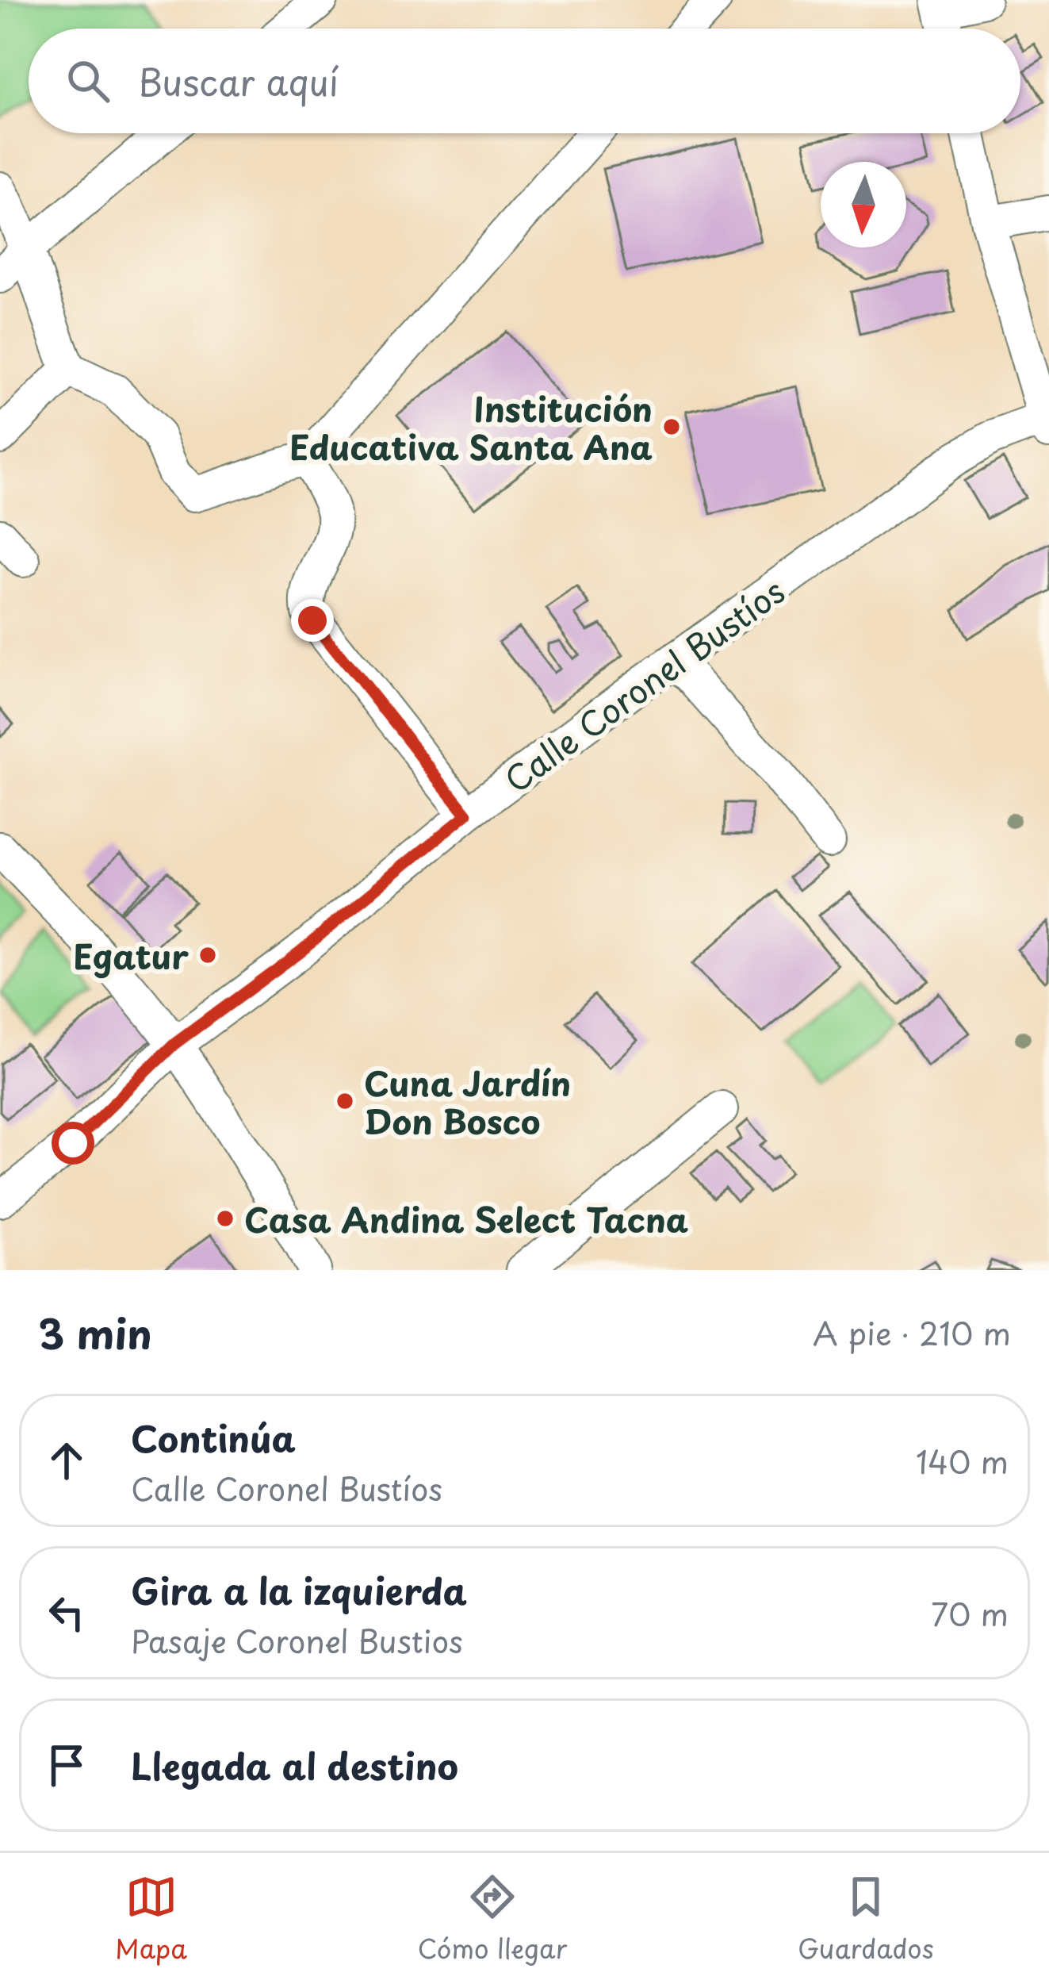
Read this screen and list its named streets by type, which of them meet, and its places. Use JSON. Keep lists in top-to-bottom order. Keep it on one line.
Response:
{"streets":{"street":["Calle Coronel Bustíos"]},"places":["Institución Educativa Santa Ana","Egatur","Cuna Jardín Don Bosco","Casa Andina Select Tacna"],"north":"bottom","page":{"search":"Buscar aquí","heading":["3 min","A pie · 210 m"],"list":[["Continúa","Calle Coronel Bustíos","140 m"],["Gira a la izquierda","Pasaje Coronel Bustios","70 m"],"Llegada al destino"],"nav":["Mapa","Cómo llegar","Guardados"]}}
